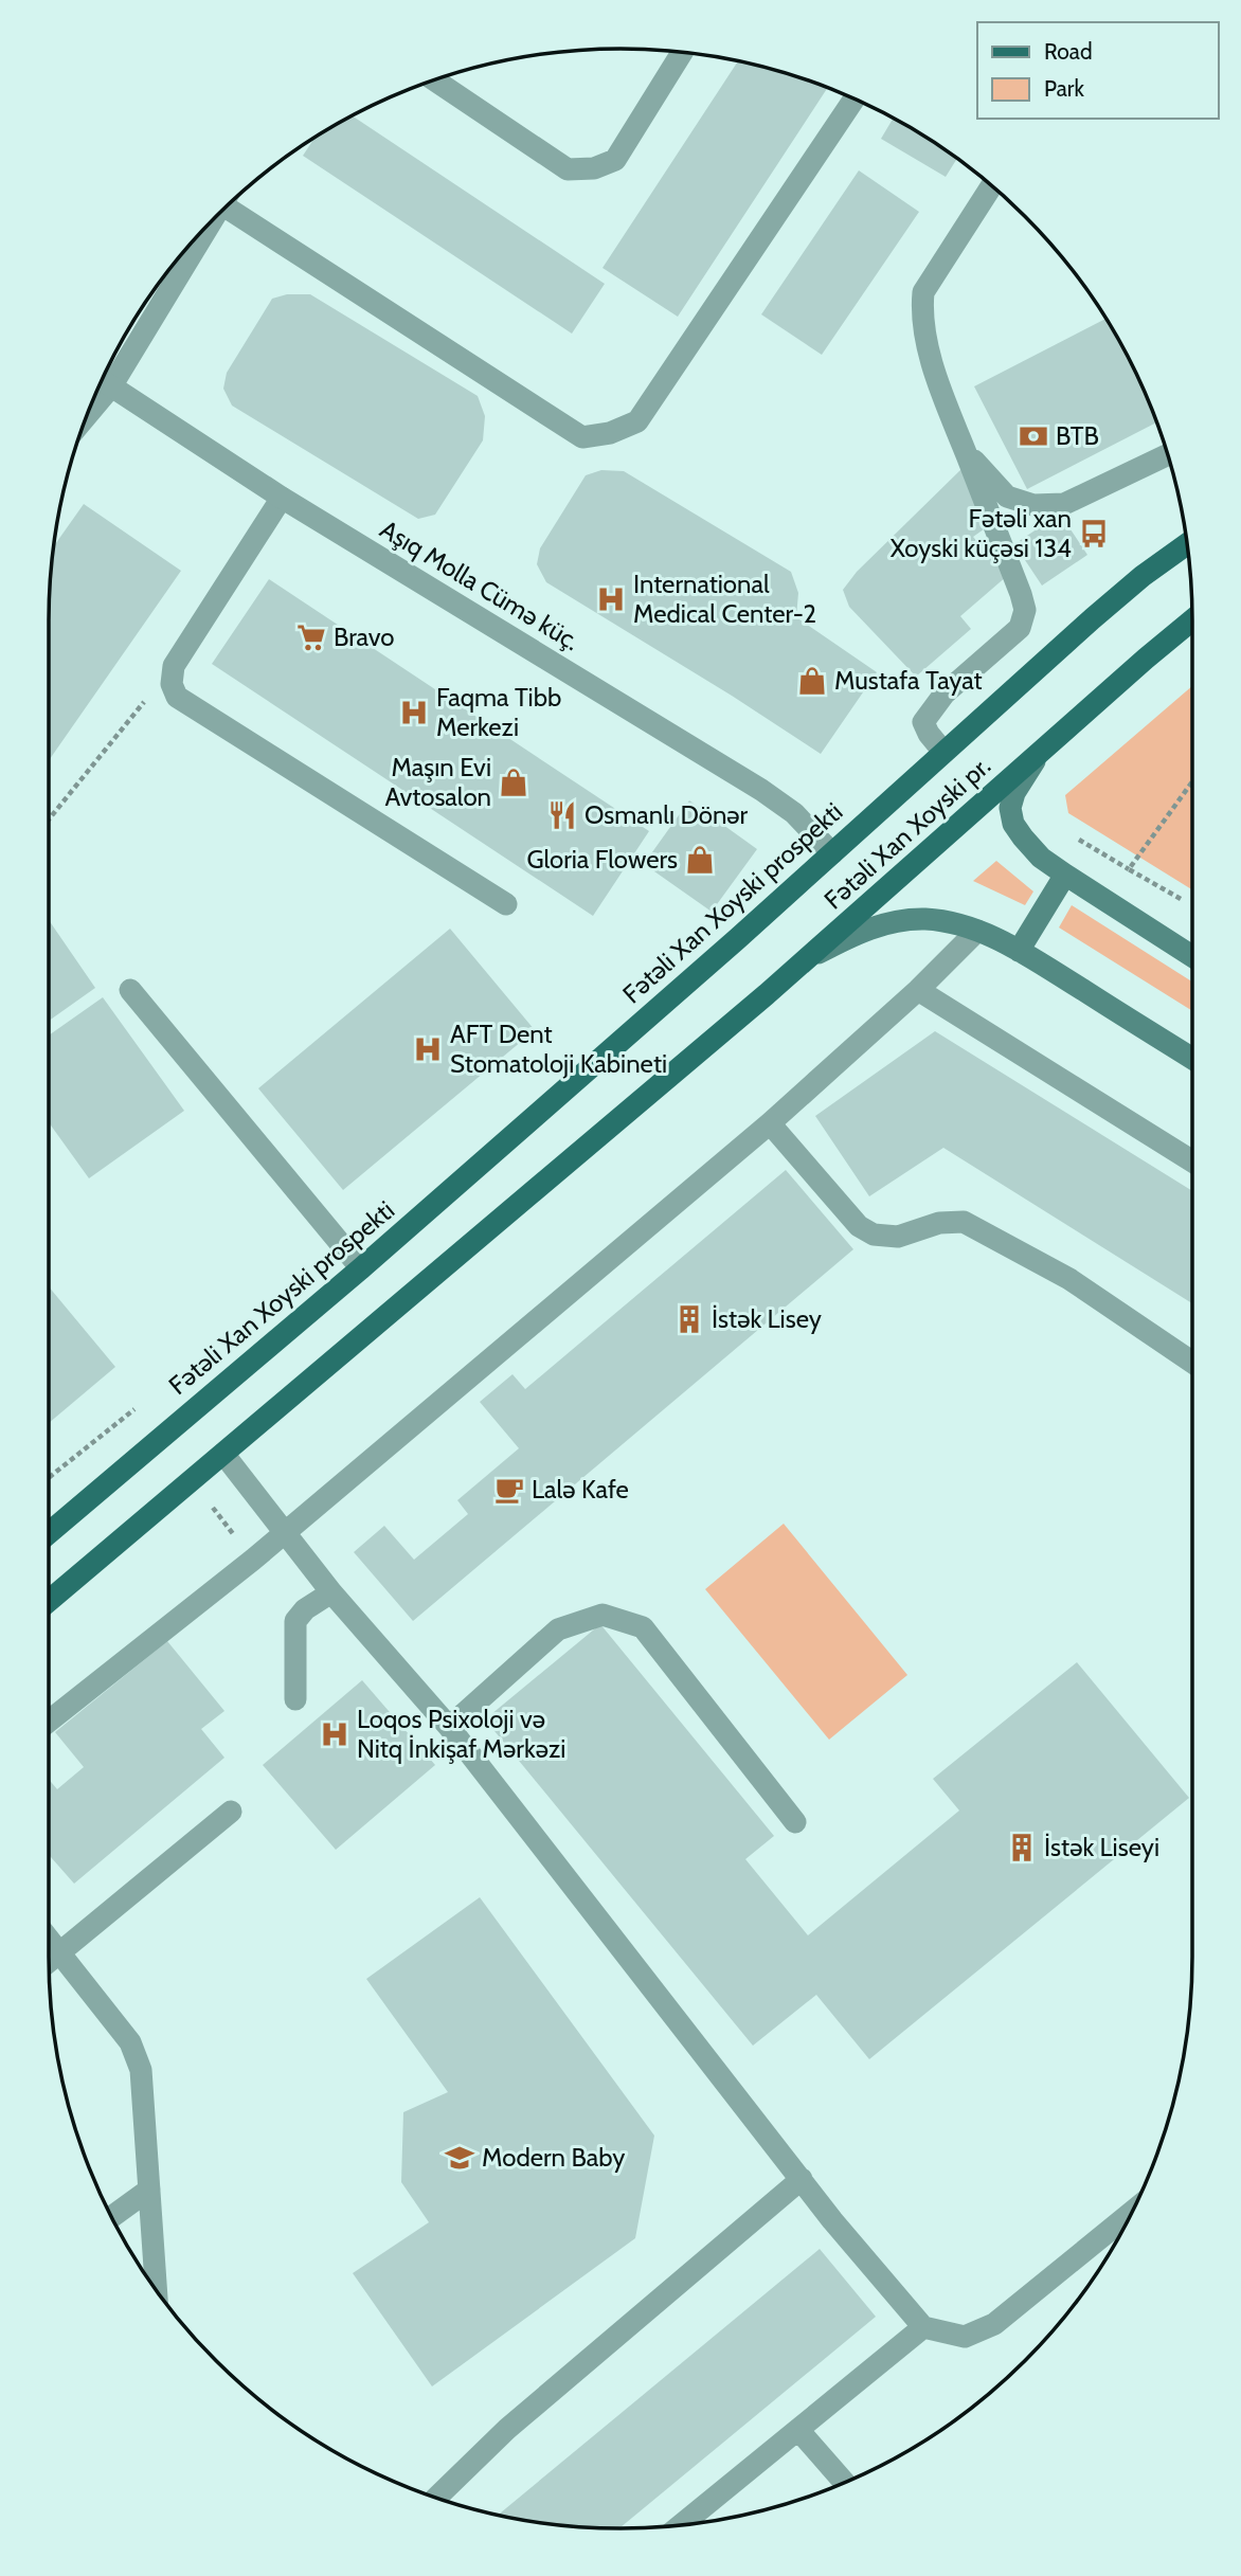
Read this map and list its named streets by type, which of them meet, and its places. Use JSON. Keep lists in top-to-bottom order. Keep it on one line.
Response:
{"streets":{"main road":["Fətəli Xan Xoyski pr.","Fətəli Xan Xoyski prospekti"],"street":["Aşıq Molla Cümə küç."]},"crossings":[["Aşıq Molla Cümə küç.","Fətəli Xan Xoyski prospekti"]],"places":{"bank":["BTB"],"bus stop":["Fətəli xan Xoyski küçəsi 134"],"hospital":["International Medical Center-2","Faqma Tibb Merkezi","AFT Dent Stomatoloji Kabineti","Loqos Psixoloji və Nitq İnkişaf Mərkəzi"],"supermarket":["Bravo"],"shop":["Mustafa Tayat","Maşın Evi Avtosalon","Gloria Flowers"],"restaurant":["Osmanlı Dönər"],"building":["İstək Lisey","İstək Liseyi"],"cafe":["Lalə Kafe"],"school or university":["Modern Baby"]},"legend":["Road","Park"]}
